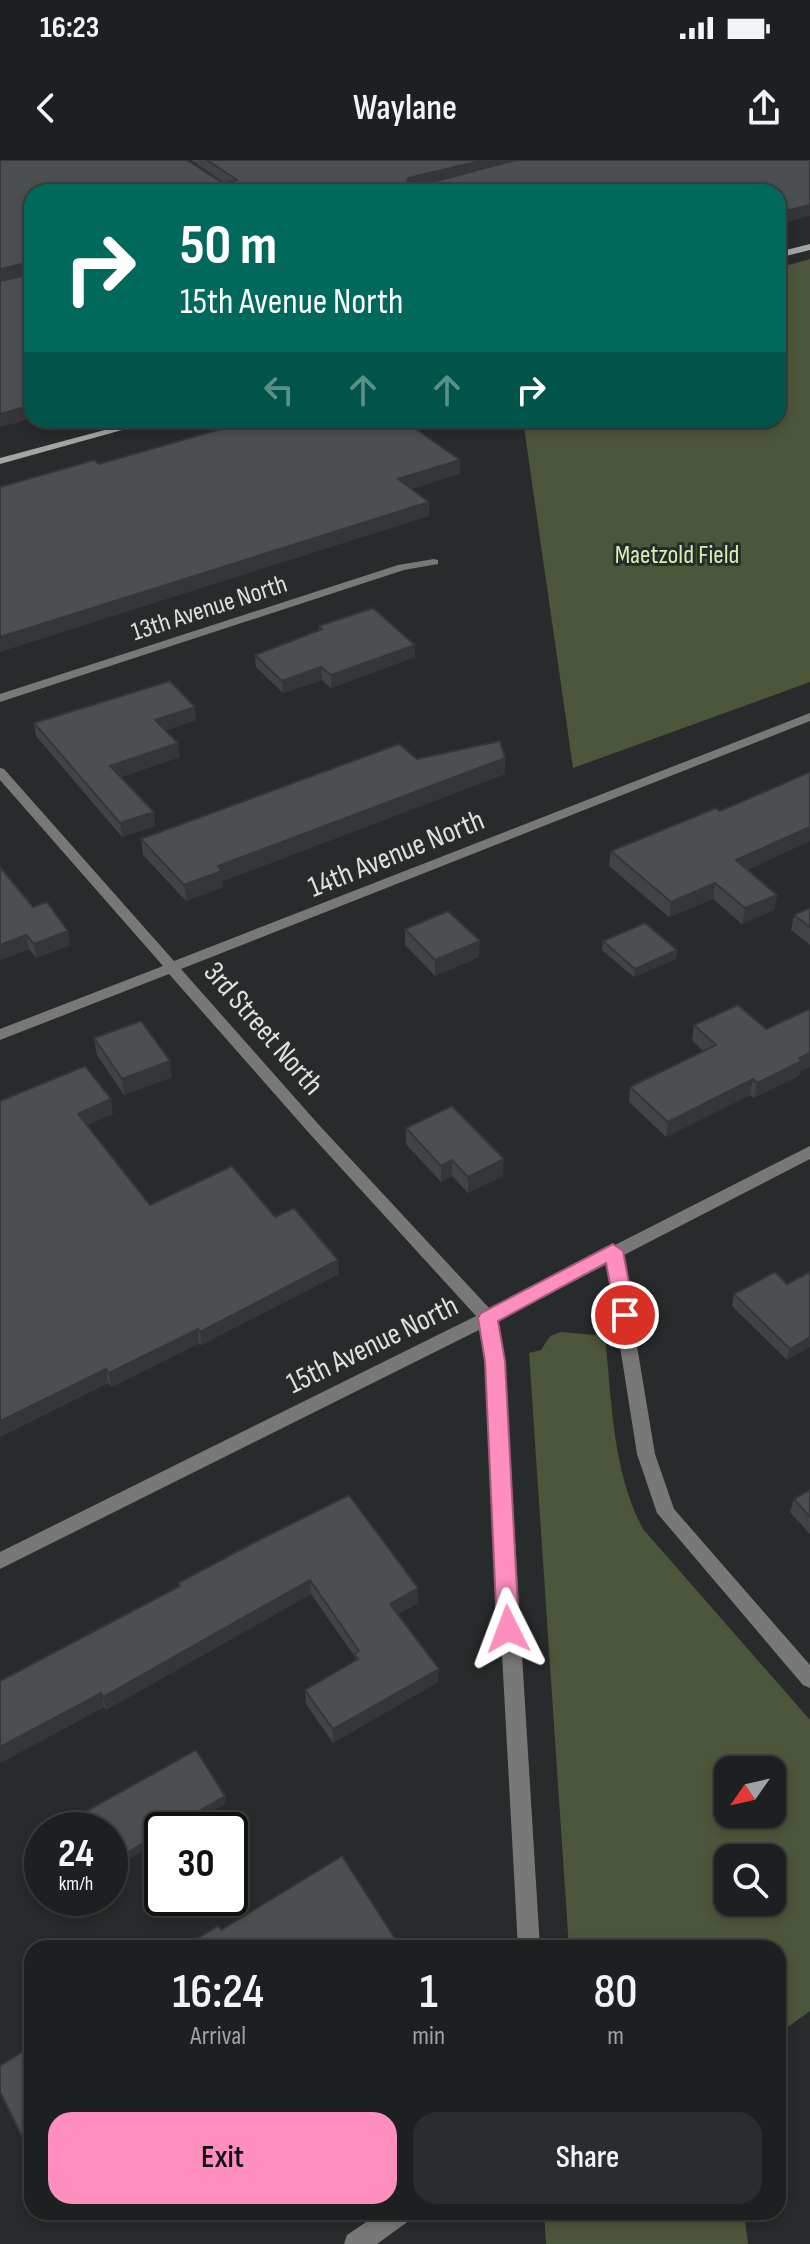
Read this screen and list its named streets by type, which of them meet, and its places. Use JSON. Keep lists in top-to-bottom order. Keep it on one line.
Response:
{"streets":{"street":["13th Avenue North","14th Avenue North","3rd Street North","15th Avenue North"]},"crossings":[["14th Avenue North","3rd Street North"],["3rd Street North","15th Avenue North"]],"parks":["Maetzold Field"],"north":"bottom left","page":{"status":"16:23","header":"Waylane","turn":["50 m","15th Avenue North"],"speed":"24 km/h","limit":"30","eta":["16:24","Arrival","1","min","80","m"],"buttons":["Exit","Share"]}}
